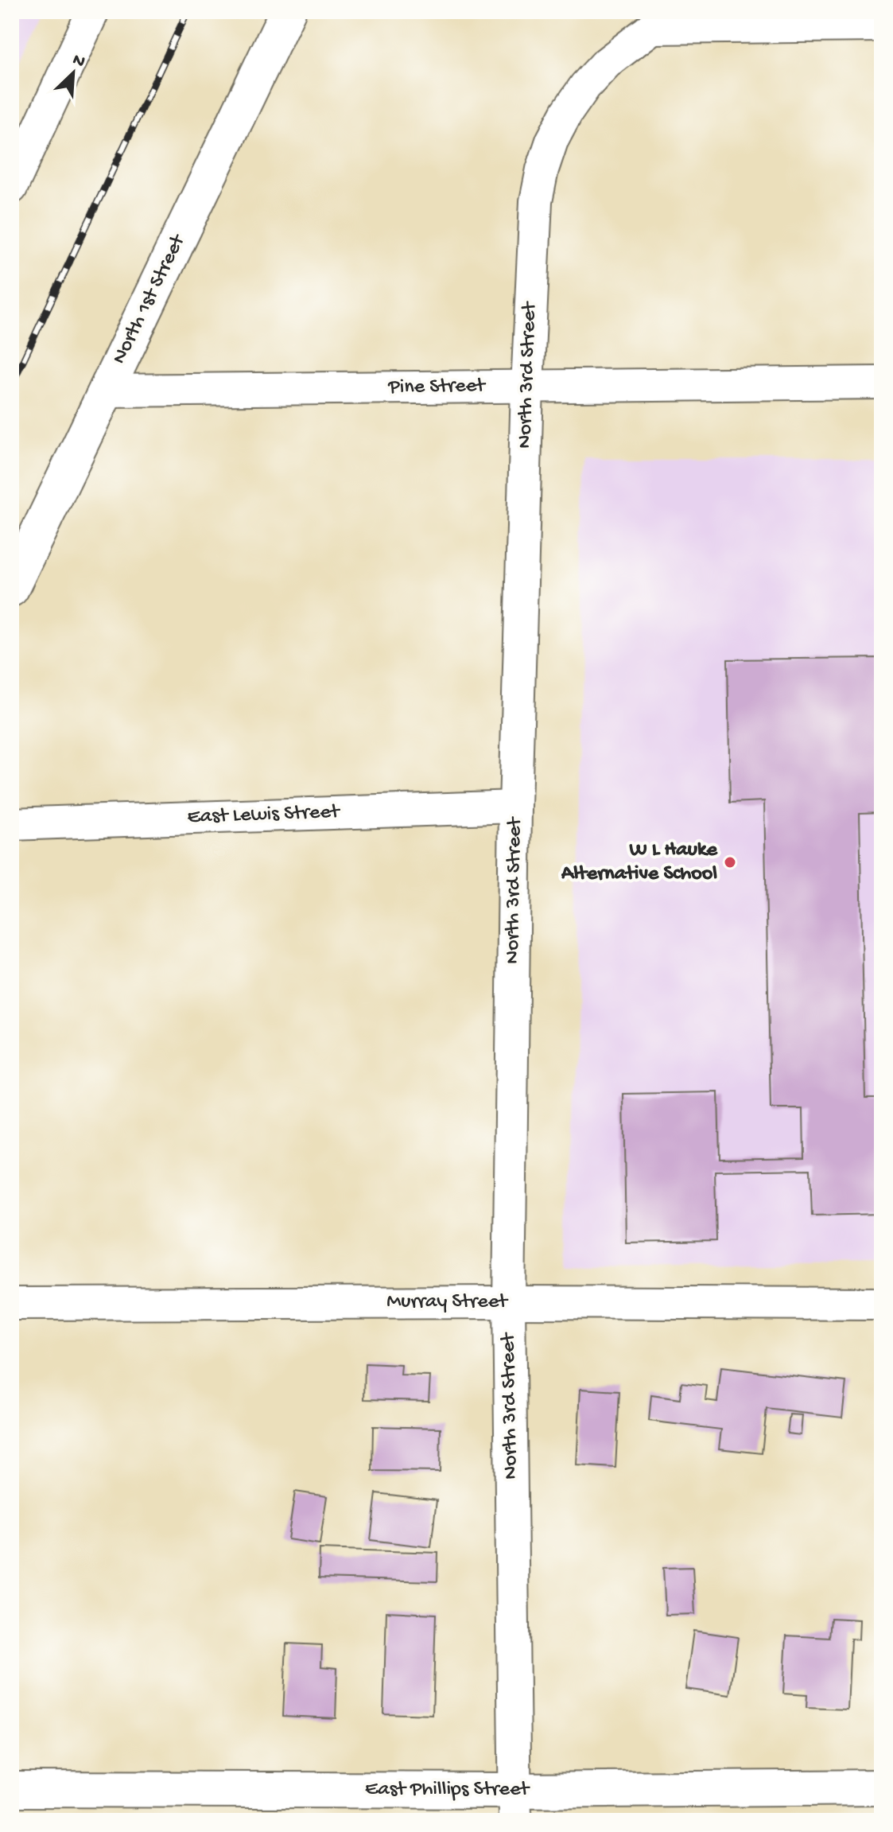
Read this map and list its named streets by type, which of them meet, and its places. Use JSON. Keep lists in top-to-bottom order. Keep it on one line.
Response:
{"streets":{"main road":["North 1st Street","East Phillips Street"],"street":["North 3rd Street","Pine Street","East Lewis Street","Murray Street"]},"crossings":[["North 1st Street","Pine Street"],["North 3rd Street","Pine Street"],["North 3rd Street","East Lewis Street"],["North 3rd Street","Murray Street"],["North 3rd Street","East Phillips Street"]],"places":["W L Hauke Alternative School"],"north":"top right"}
